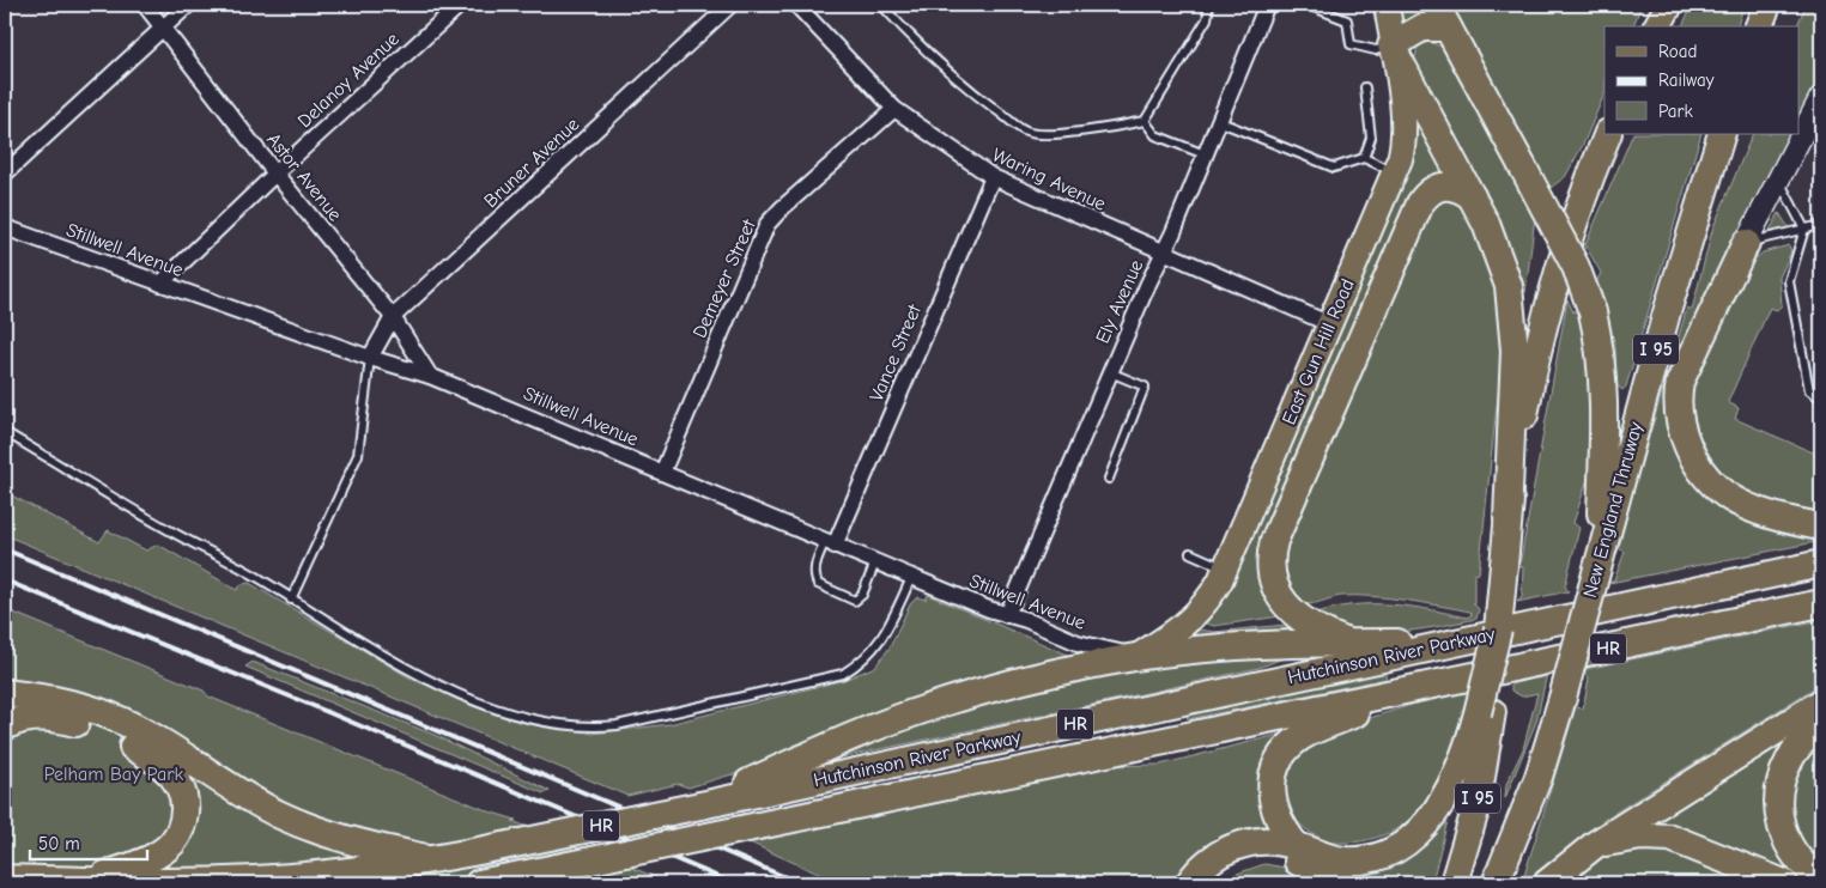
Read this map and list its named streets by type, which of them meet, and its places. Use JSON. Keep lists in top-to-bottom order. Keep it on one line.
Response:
{"streets":{"highway":["I 95","New England Thruway","HR","Hutchinson River Parkway"],"main road":["East Gun Hill Road"],"street":["Delanoy Avenue","Bruner Avenue","Astor Avenue","Waring Avenue","Stillwell Avenue","Demeyer Street","Ely Avenue","Vance Street"]},"crossings":[["Delanoy Avenue","Astor Avenue"],["Delanoy Avenue","Stillwell Avenue"],["Bruner Avenue","Astor Avenue"],["Bruner Avenue","Stillwell Avenue"],["Astor Avenue","Stillwell Avenue"],["Waring Avenue","Demeyer Street"],["Waring Avenue","Ely Avenue"],["Waring Avenue","East Gun Hill Road"],["Waring Avenue","Vance Street"],["Stillwell Avenue","Demeyer Street"],["Stillwell Avenue","Ely Avenue"],["Stillwell Avenue","East Gun Hill Road"],["Stillwell Avenue","Vance Street"]],"parks":["Pelham Bay Park"],"legend":["Road","Railway","Park"],"scale_bar":"50 m"}
